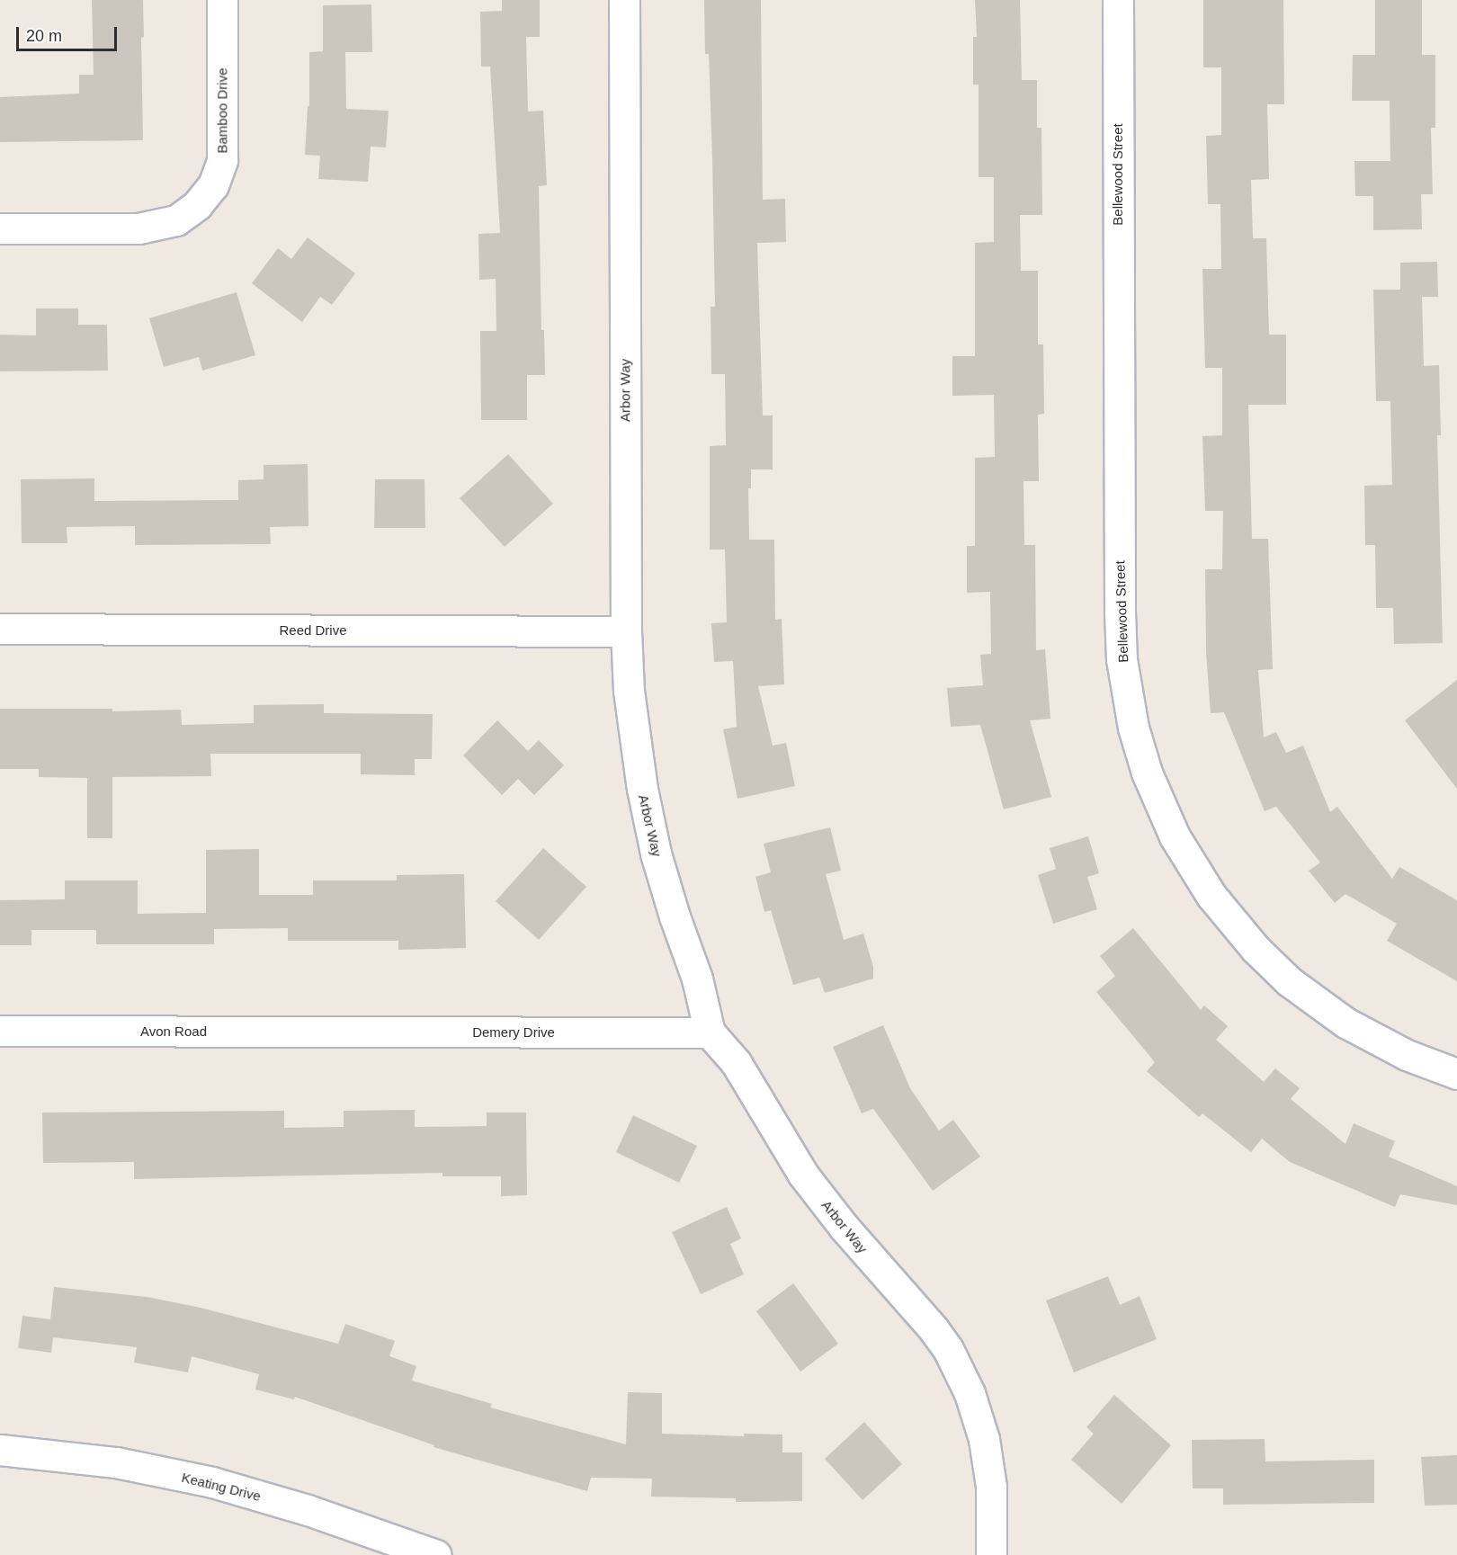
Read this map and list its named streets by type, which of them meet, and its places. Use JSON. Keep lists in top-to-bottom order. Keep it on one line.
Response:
{"streets":{"street":["Bamboo Drive","Bellewood Street","Arbor Way","Reed Drive","Avon Road","Demery Drive","Keating Drive"]},"crossings":[["Arbor Way","Reed Drive"],["Arbor Way","Demery Drive"],["Avon Road","Demery Drive"]],"scale_bar":"20 m"}
